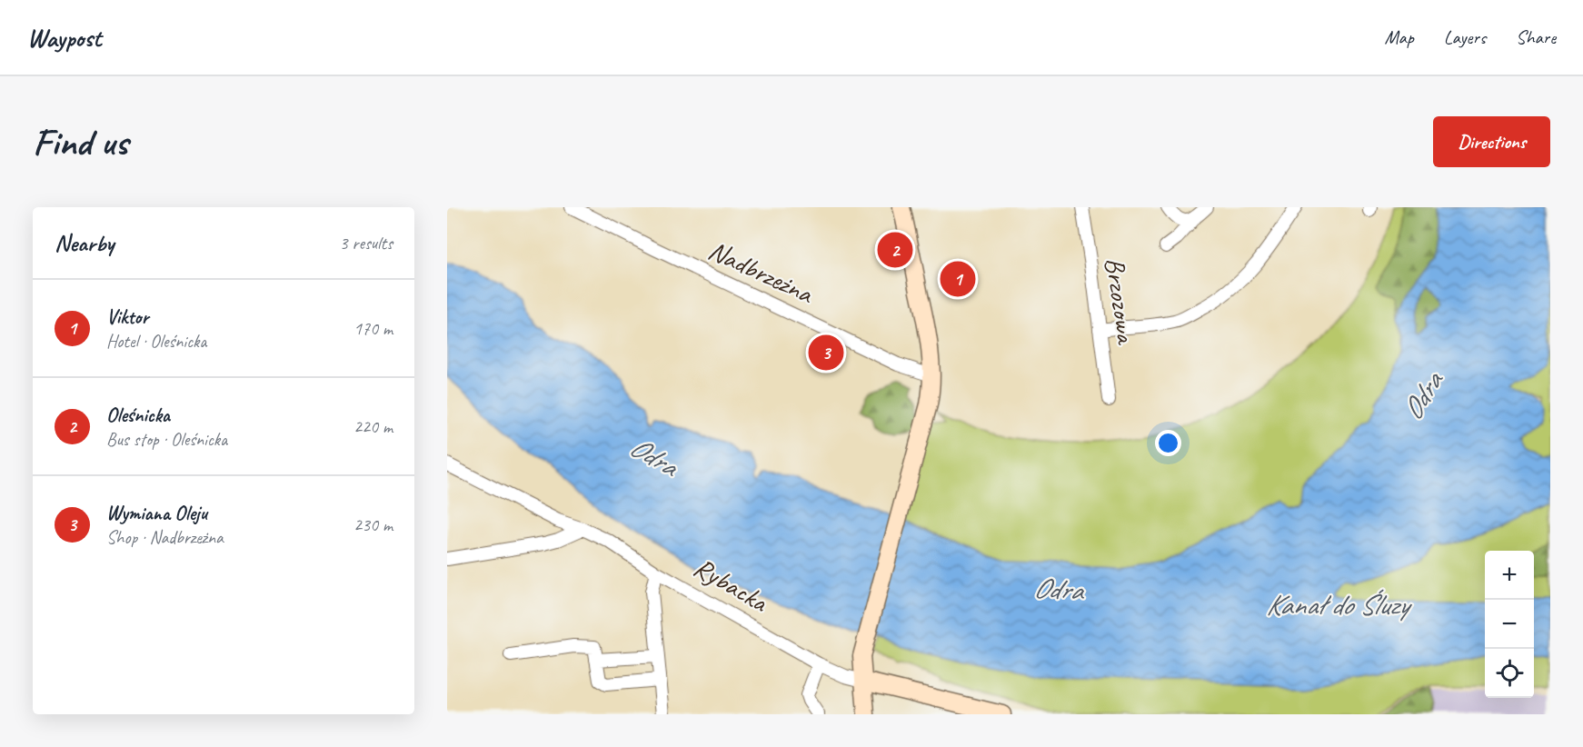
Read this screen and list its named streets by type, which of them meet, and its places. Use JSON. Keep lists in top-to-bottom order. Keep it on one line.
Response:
{"streets":{"main road":["Rybacka"],"street":["Nadbrzeżna","Brzozowa"]},"water":["Odra","Kanał do Śluzy"],"page":{"header":"Waypost","nav":["Map","Layers","Share"],"buttons":"Directions","title":"Find us","heading":["Nearby","3 results"],"pins":["2","1","3"],"list":[{"mark":"1","name":"Viktor","note":"Hotel · Oleśnicka","value":"170 m"},{"mark":"2","name":"Oleśnicka","note":"Bus stop · Oleśnicka","value":"220 m"},{"mark":"3","name":"Wymiana Oleju","note":"Shop · Nadbrzeżna","value":"230 m"}],"map_buttons":["+","−"]}}
